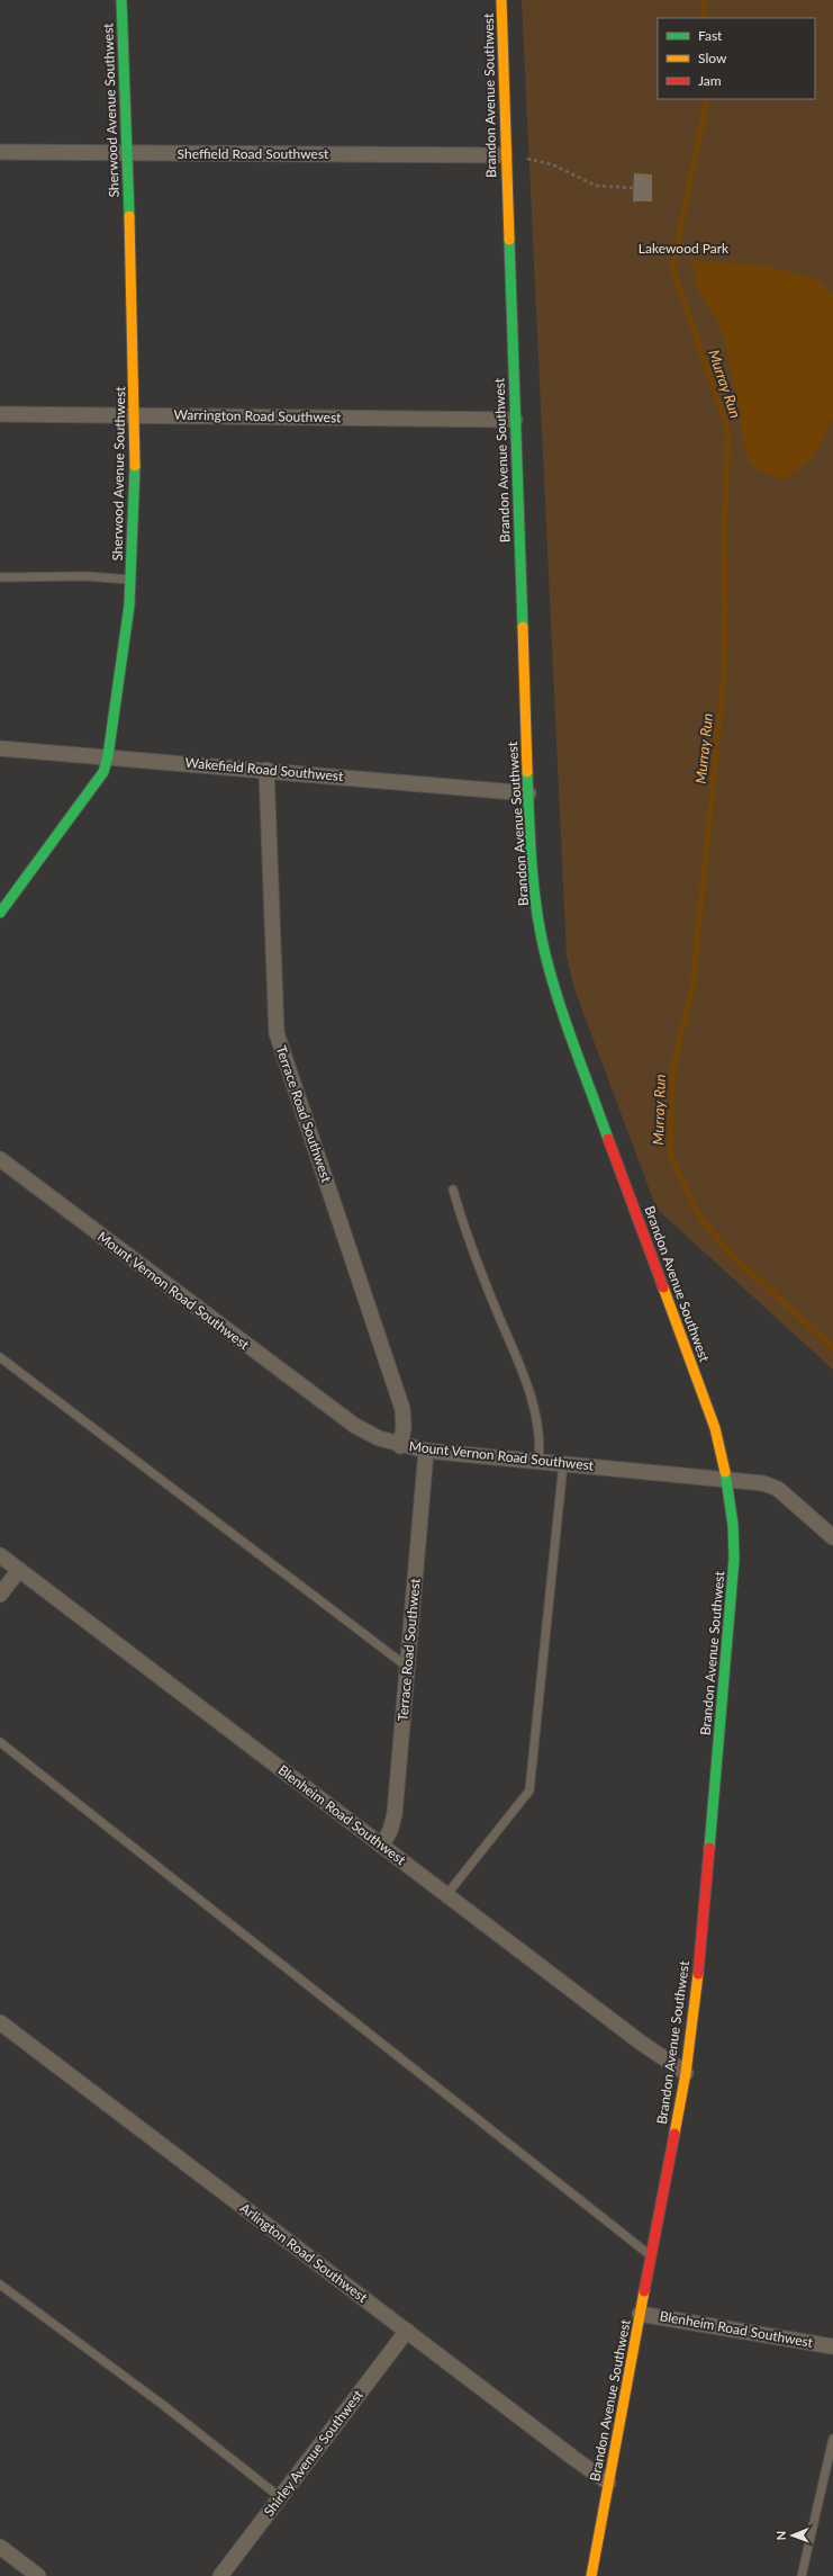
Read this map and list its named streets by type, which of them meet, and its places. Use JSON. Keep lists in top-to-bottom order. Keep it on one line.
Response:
{"streets":{"main road":["Brandon Avenue Southwest","Sherwood Avenue Southwest"],"street":["Sheffield Road Southwest","Warrington Road Southwest","Wakefield Road Southwest","Terrace Road Southwest","Mount Vernon Road Southwest","Blenheim Road Southwest","Arlington Road Southwest","Shirley Avenue Southwest"]},"crossings":[["Brandon Avenue Southwest","Sheffield Road Southwest"],["Brandon Avenue Southwest","Warrington Road Southwest"],["Brandon Avenue Southwest","Wakefield Road Southwest"],["Brandon Avenue Southwest","Mount Vernon Road Southwest"],["Brandon Avenue Southwest","Blenheim Road Southwest"],["Brandon Avenue Southwest","Arlington Road Southwest"],["Sherwood Avenue Southwest","Sheffield Road Southwest"],["Sherwood Avenue Southwest","Warrington Road Southwest"],["Sherwood Avenue Southwest","Wakefield Road Southwest"],["Wakefield Road Southwest","Terrace Road Southwest"],["Terrace Road Southwest","Mount Vernon Road Southwest"],["Terrace Road Southwest","Blenheim Road Southwest"],["Arlington Road Southwest","Shirley Avenue Southwest"]],"water":["Murray Run"],"parks":["Lakewood Park"],"legend":["Fast","Slow","Jam"],"north":"left"}
